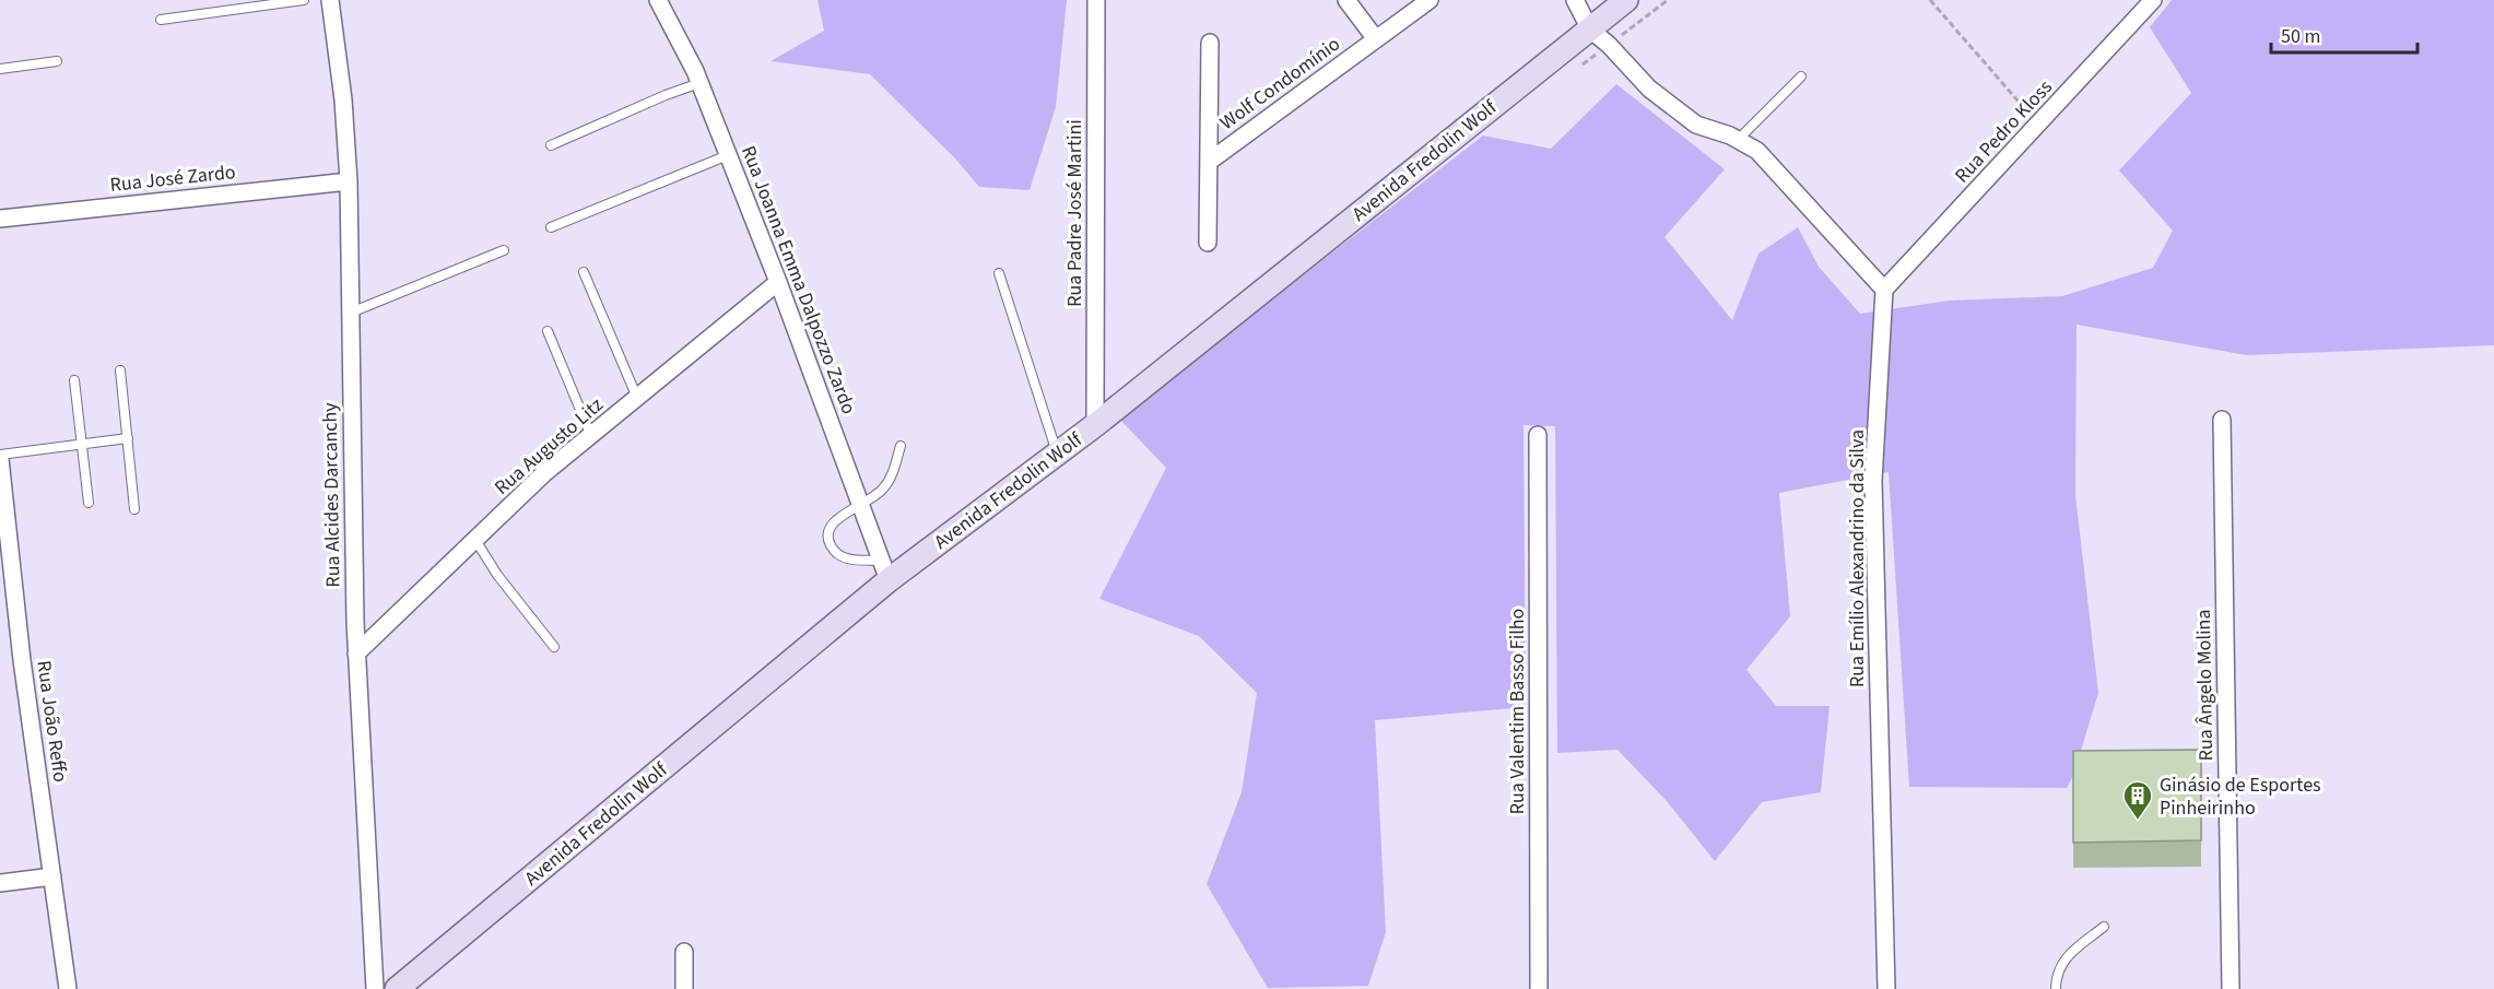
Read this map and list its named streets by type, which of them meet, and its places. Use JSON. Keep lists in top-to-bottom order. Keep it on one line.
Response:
{"streets":{"main road":["Avenida Fredolin Wolf"],"street":["Wolf Condomínio","Rua Pedro Kloss","Rua José Zardo","Rua Padre José Martini","Rua Joanna Emma Dalpozzo Zardo","Rua Augusto Litz","Rua Alcides Darcanchy","Rua Emílio Alexandrino da Silva","Rua Ângelo Molina","Rua Valentim Basso Filho","Rua João Reffo"]},"crossings":[["Rua Pedro Kloss","Rua Emílio Alexandrino da Silva"],["Avenida Fredolin Wolf","Rua Padre José Martini"],["Avenida Fredolin Wolf","Rua Joanna Emma Dalpozzo Zardo"],["Rua José Zardo","Rua Alcides Darcanchy"],["Rua Joanna Emma Dalpozzo Zardo","Rua Augusto Litz"],["Rua Augusto Litz","Rua Alcides Darcanchy"]],"places":{"building":["Ginásio de Esportes Pinheirinho"]},"scale_bar":"50 m"}
